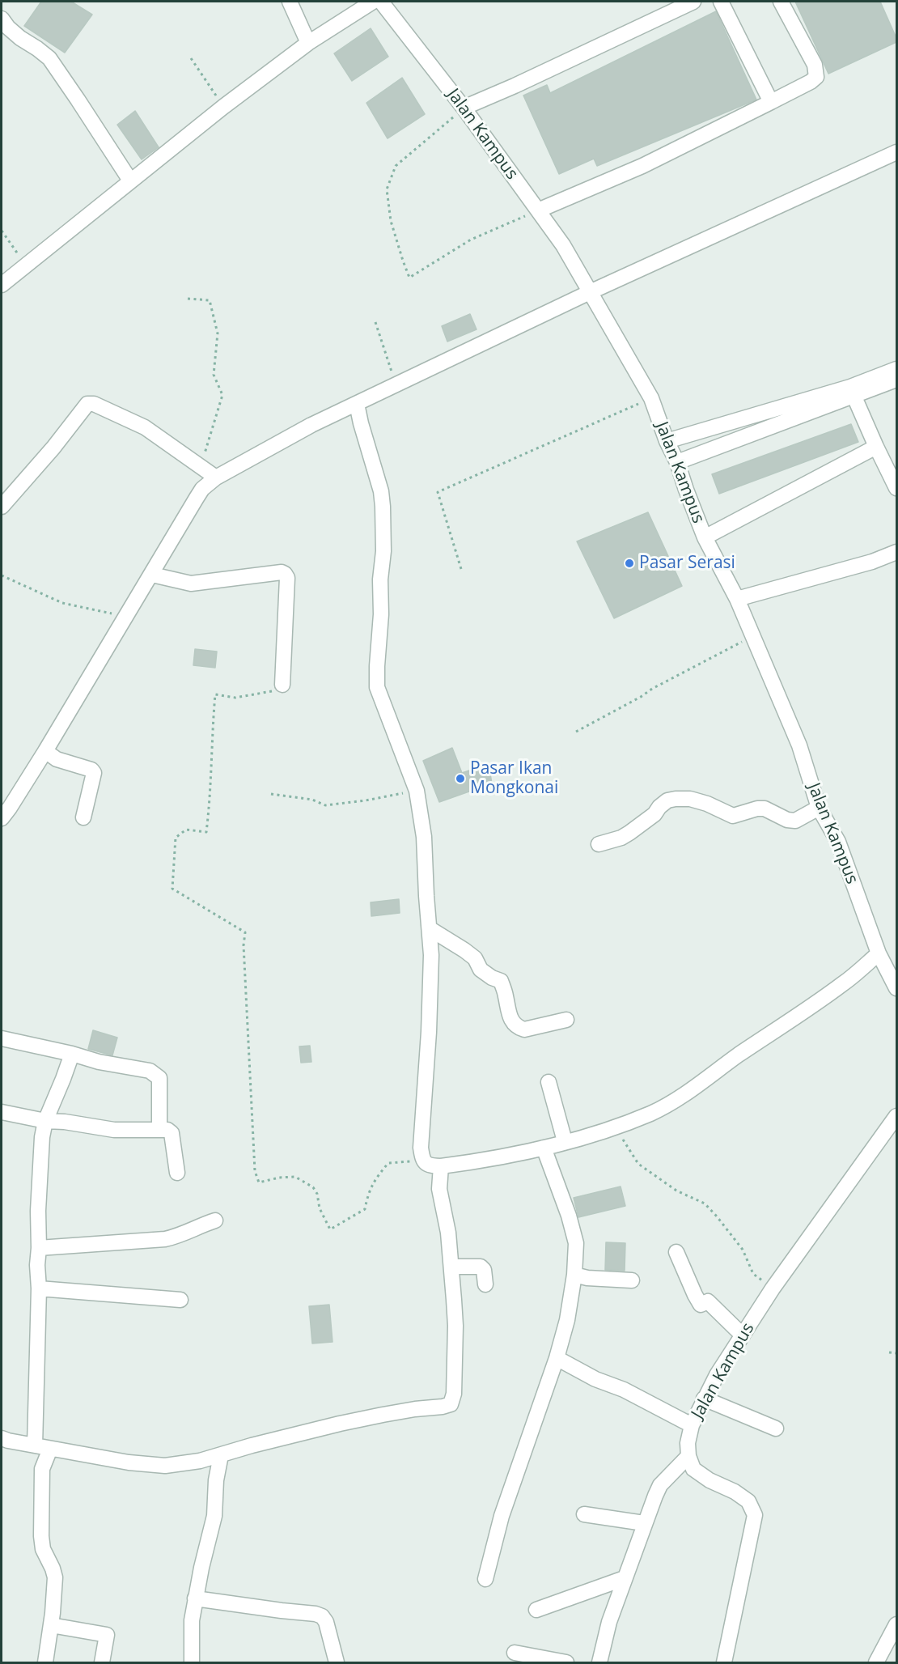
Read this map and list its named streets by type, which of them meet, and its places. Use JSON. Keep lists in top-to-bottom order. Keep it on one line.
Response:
{"streets":{"street":["Jalan Kampus"]},"places":["Pasar Serasi","Pasar Ikan Mongkonai"]}
